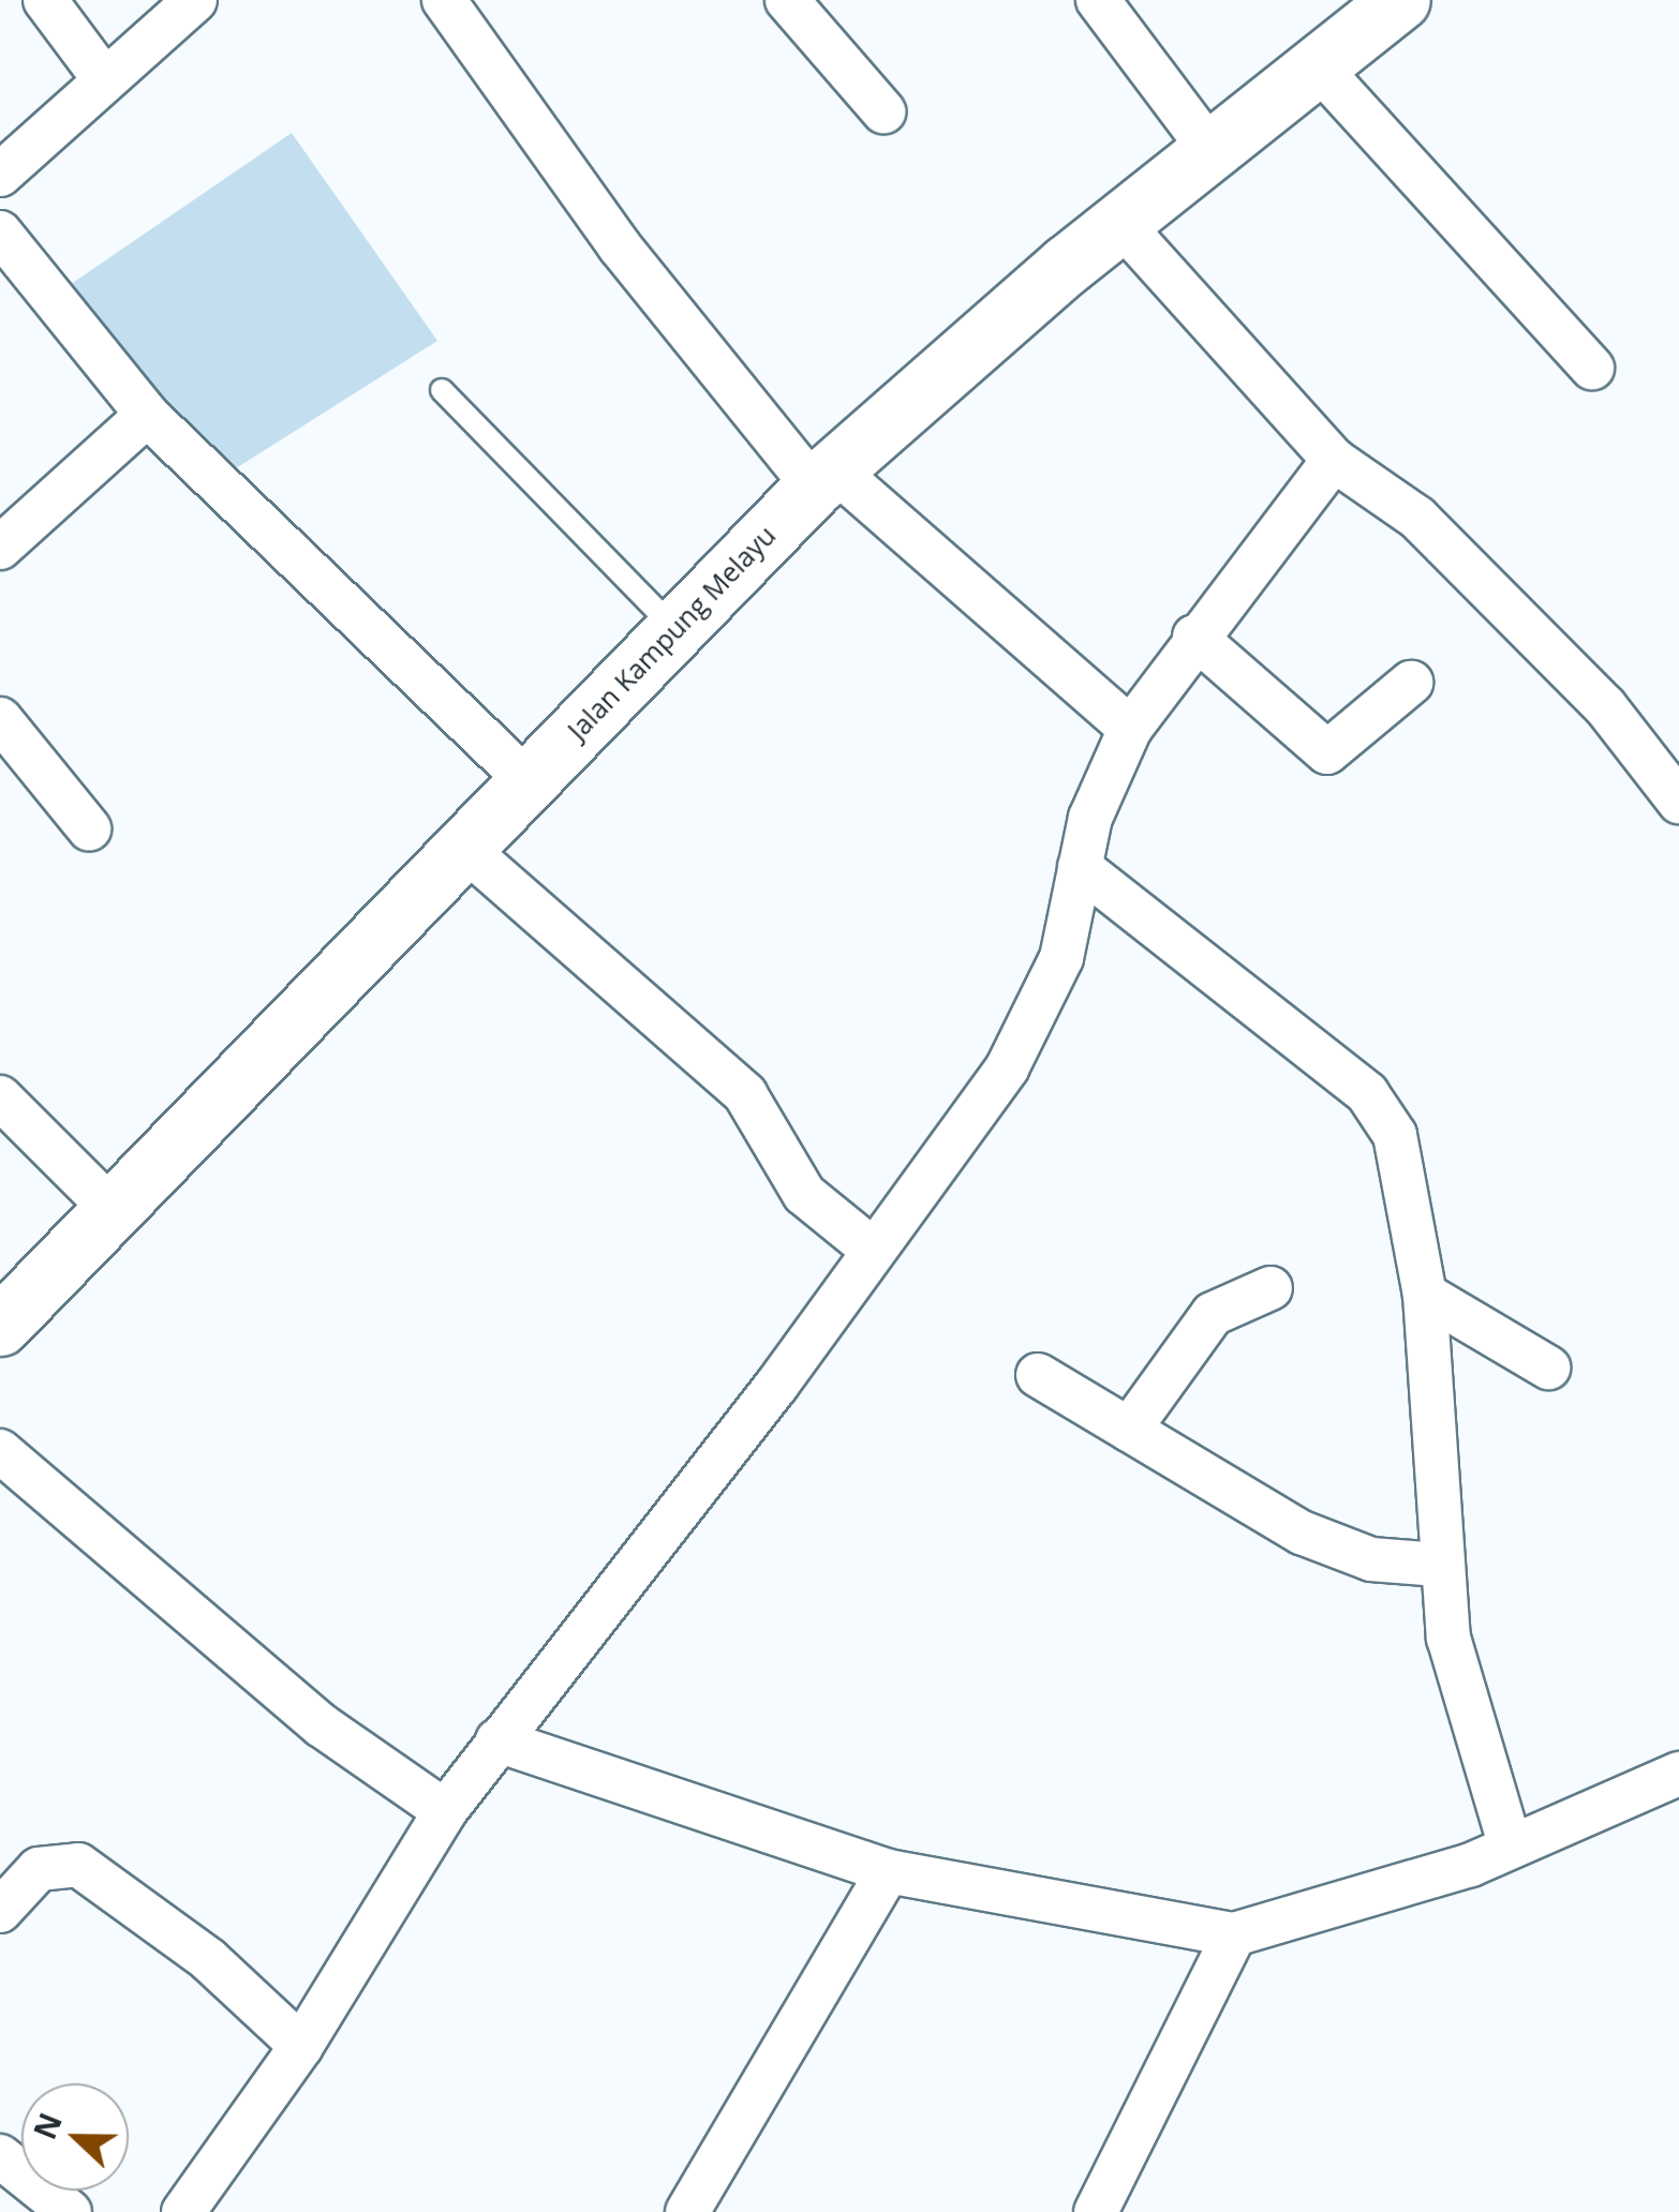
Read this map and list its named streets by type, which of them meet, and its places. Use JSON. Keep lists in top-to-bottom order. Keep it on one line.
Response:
{"streets":{"main road":["Jalan Kampung Melayu"]},"north":"left"}
